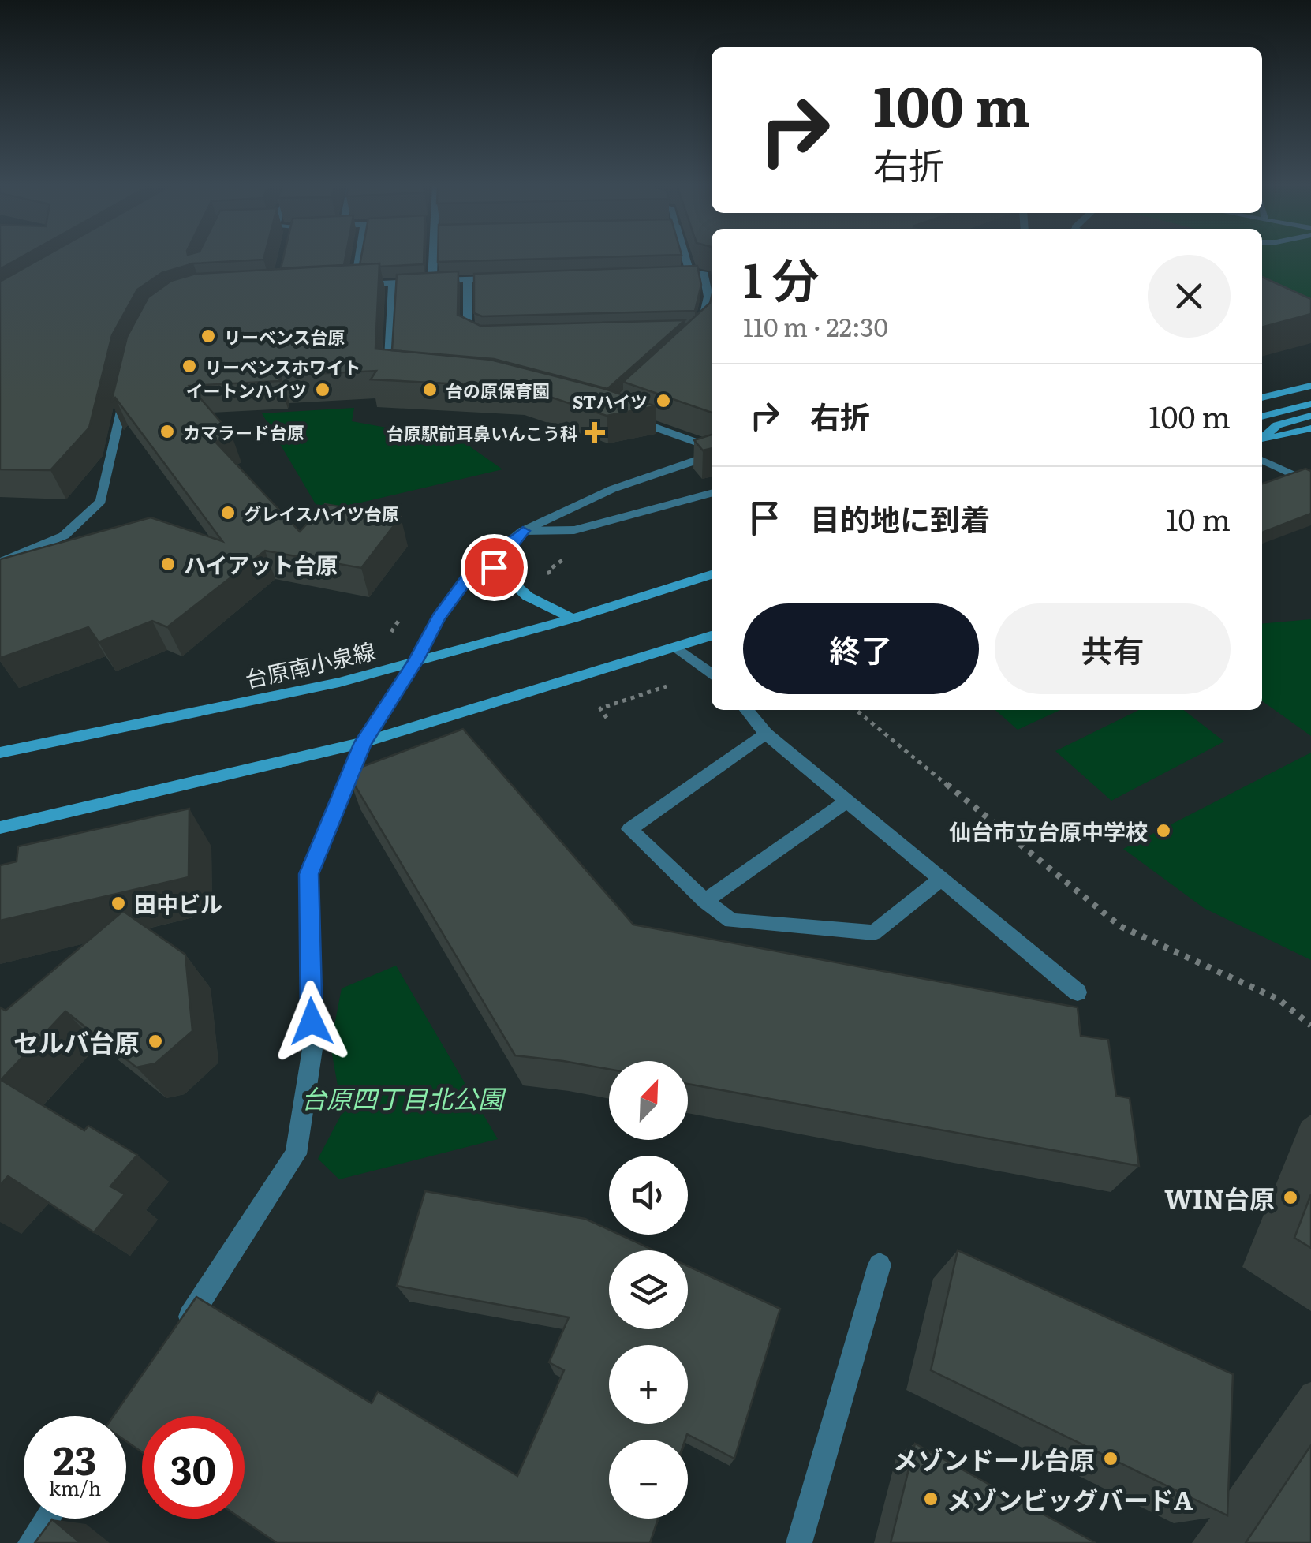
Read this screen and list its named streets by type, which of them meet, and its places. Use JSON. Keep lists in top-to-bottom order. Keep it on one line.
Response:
{"streets":{"street":["台原南小泉線"]},"parks":["台原四丁目北公園"],"places":{"other":["リーベンス台原","リーベンスホワイト","イートンハイツ","台の原保育園","STハイツ","カマラード台原","グレイスハイツ台原","ハイアット台原","仙台市立台原中学校","田中ビル","セルバ台原","WIN台原","メゾンドール台原","メゾンビッグバードA"],"health":["台原駅前耳鼻いんこう科"]},"north":"top right","page":{"turn":["100 m","右折"],"heading":["1 分","110 m · 22:30"],"list":[{"name":"右折","value":"100 m"},{"name":"目的地に到着","value":"10 m"}],"buttons":["終了","共有"],"map_buttons":["+","−"],"speed":"23 km/h","limit":"30"}}
